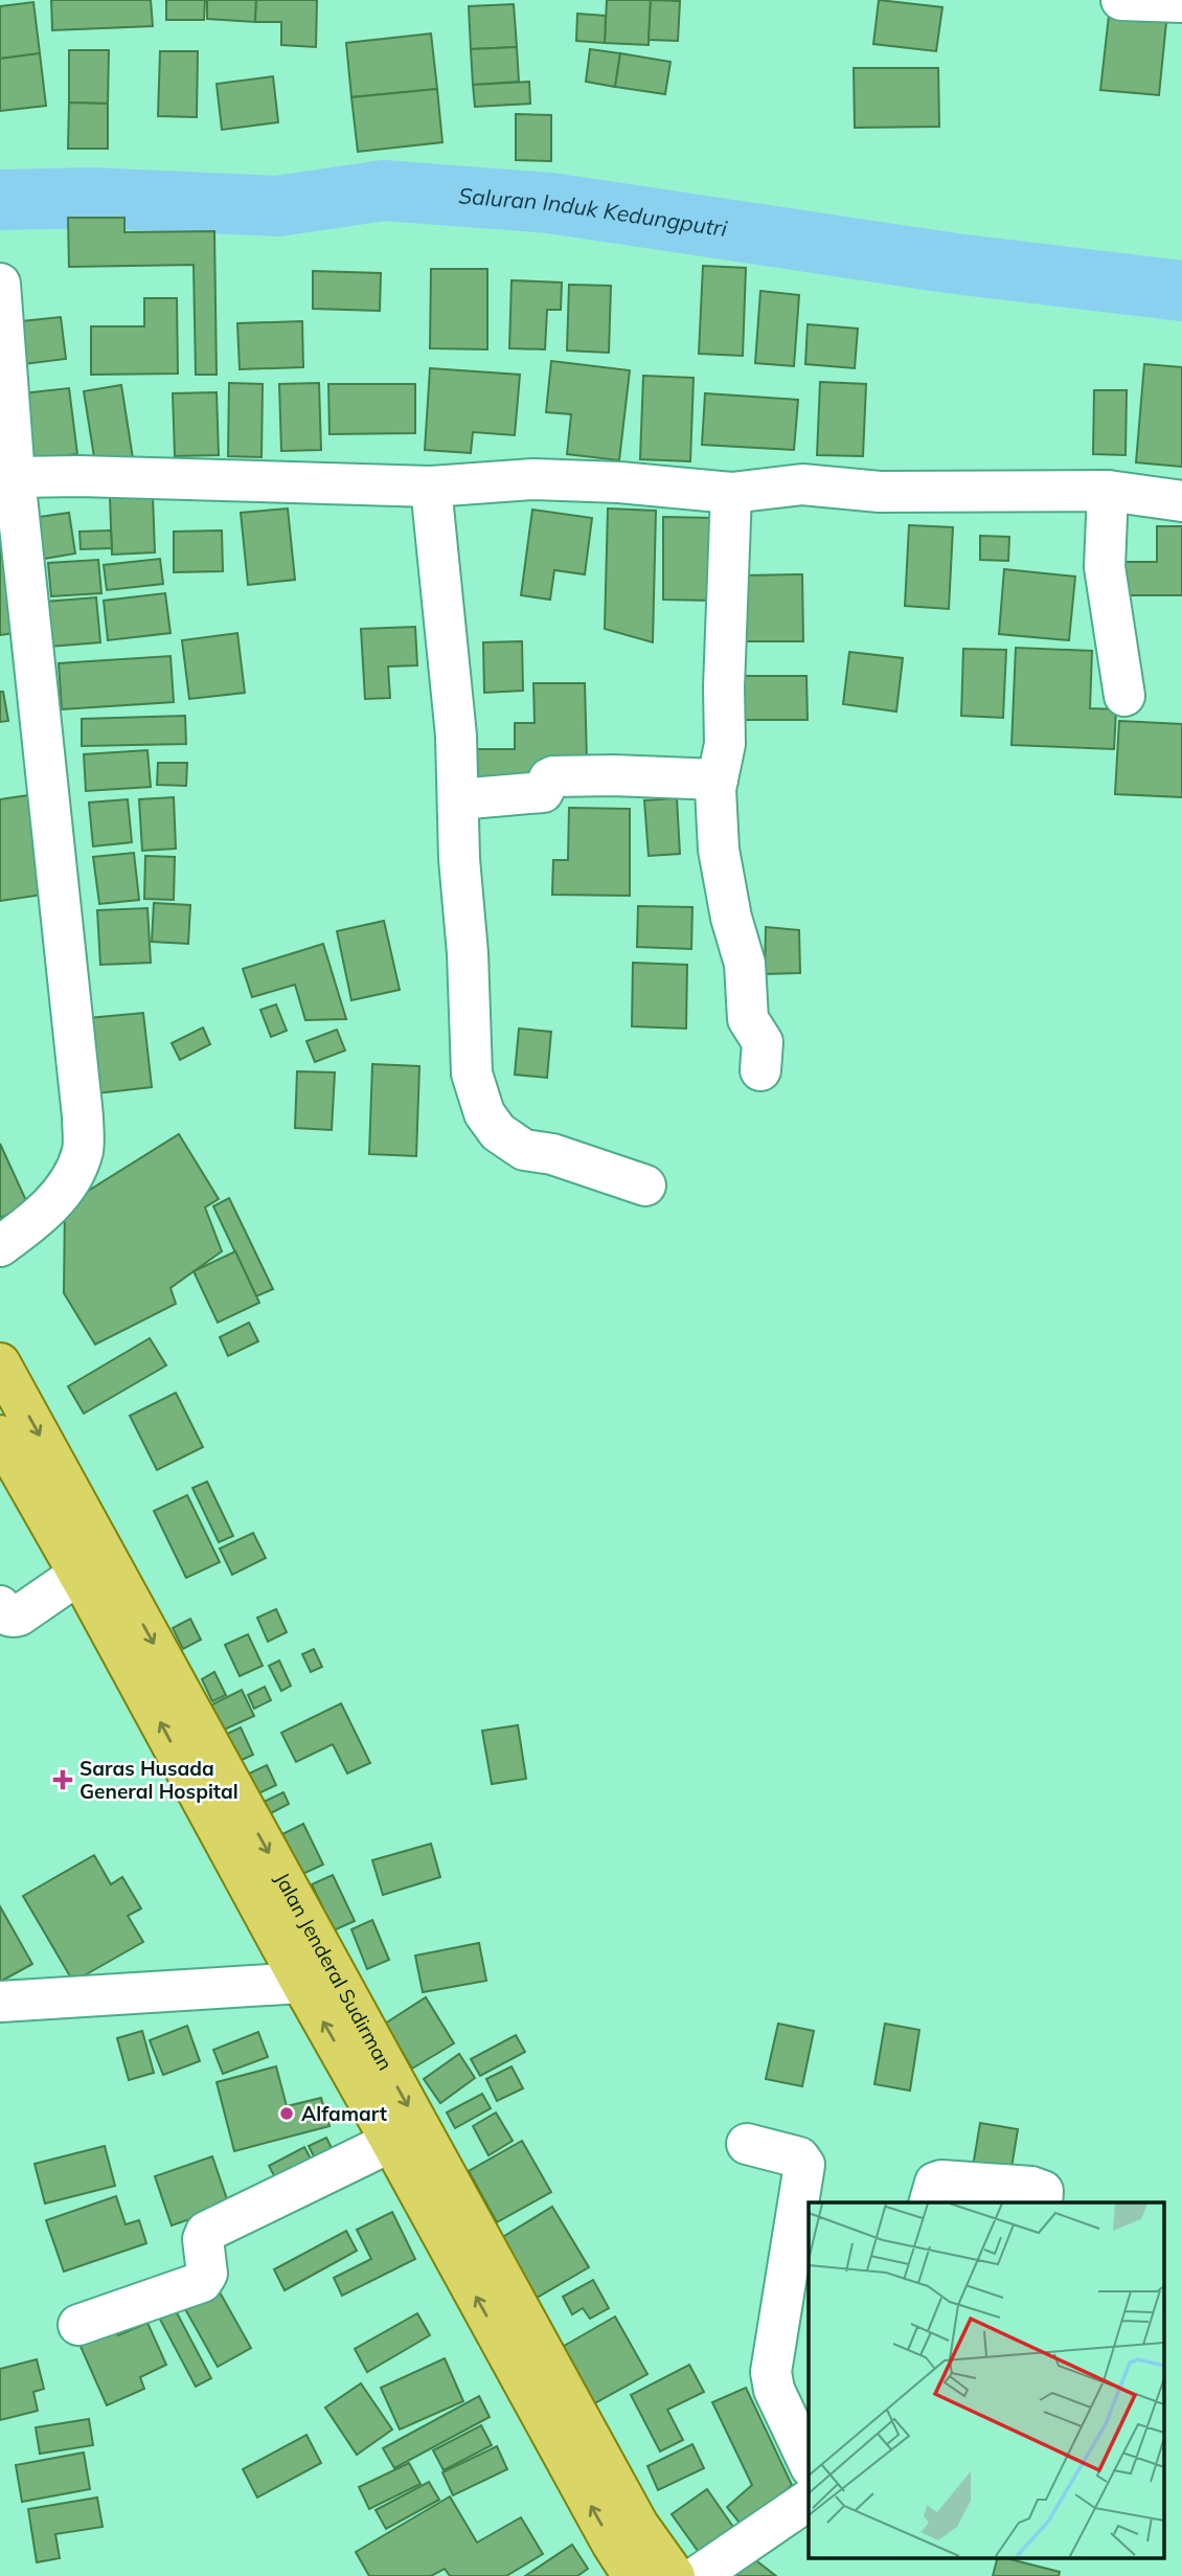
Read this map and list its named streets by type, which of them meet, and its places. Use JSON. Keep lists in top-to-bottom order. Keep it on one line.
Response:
{"streets":{"main road":["Jalan Jenderal Sudirman"]},"water":["Saluran Induk Kedungputri"],"places":{"health":["Saras Husada General Hospital"],"other":["Alfamart"]}}
